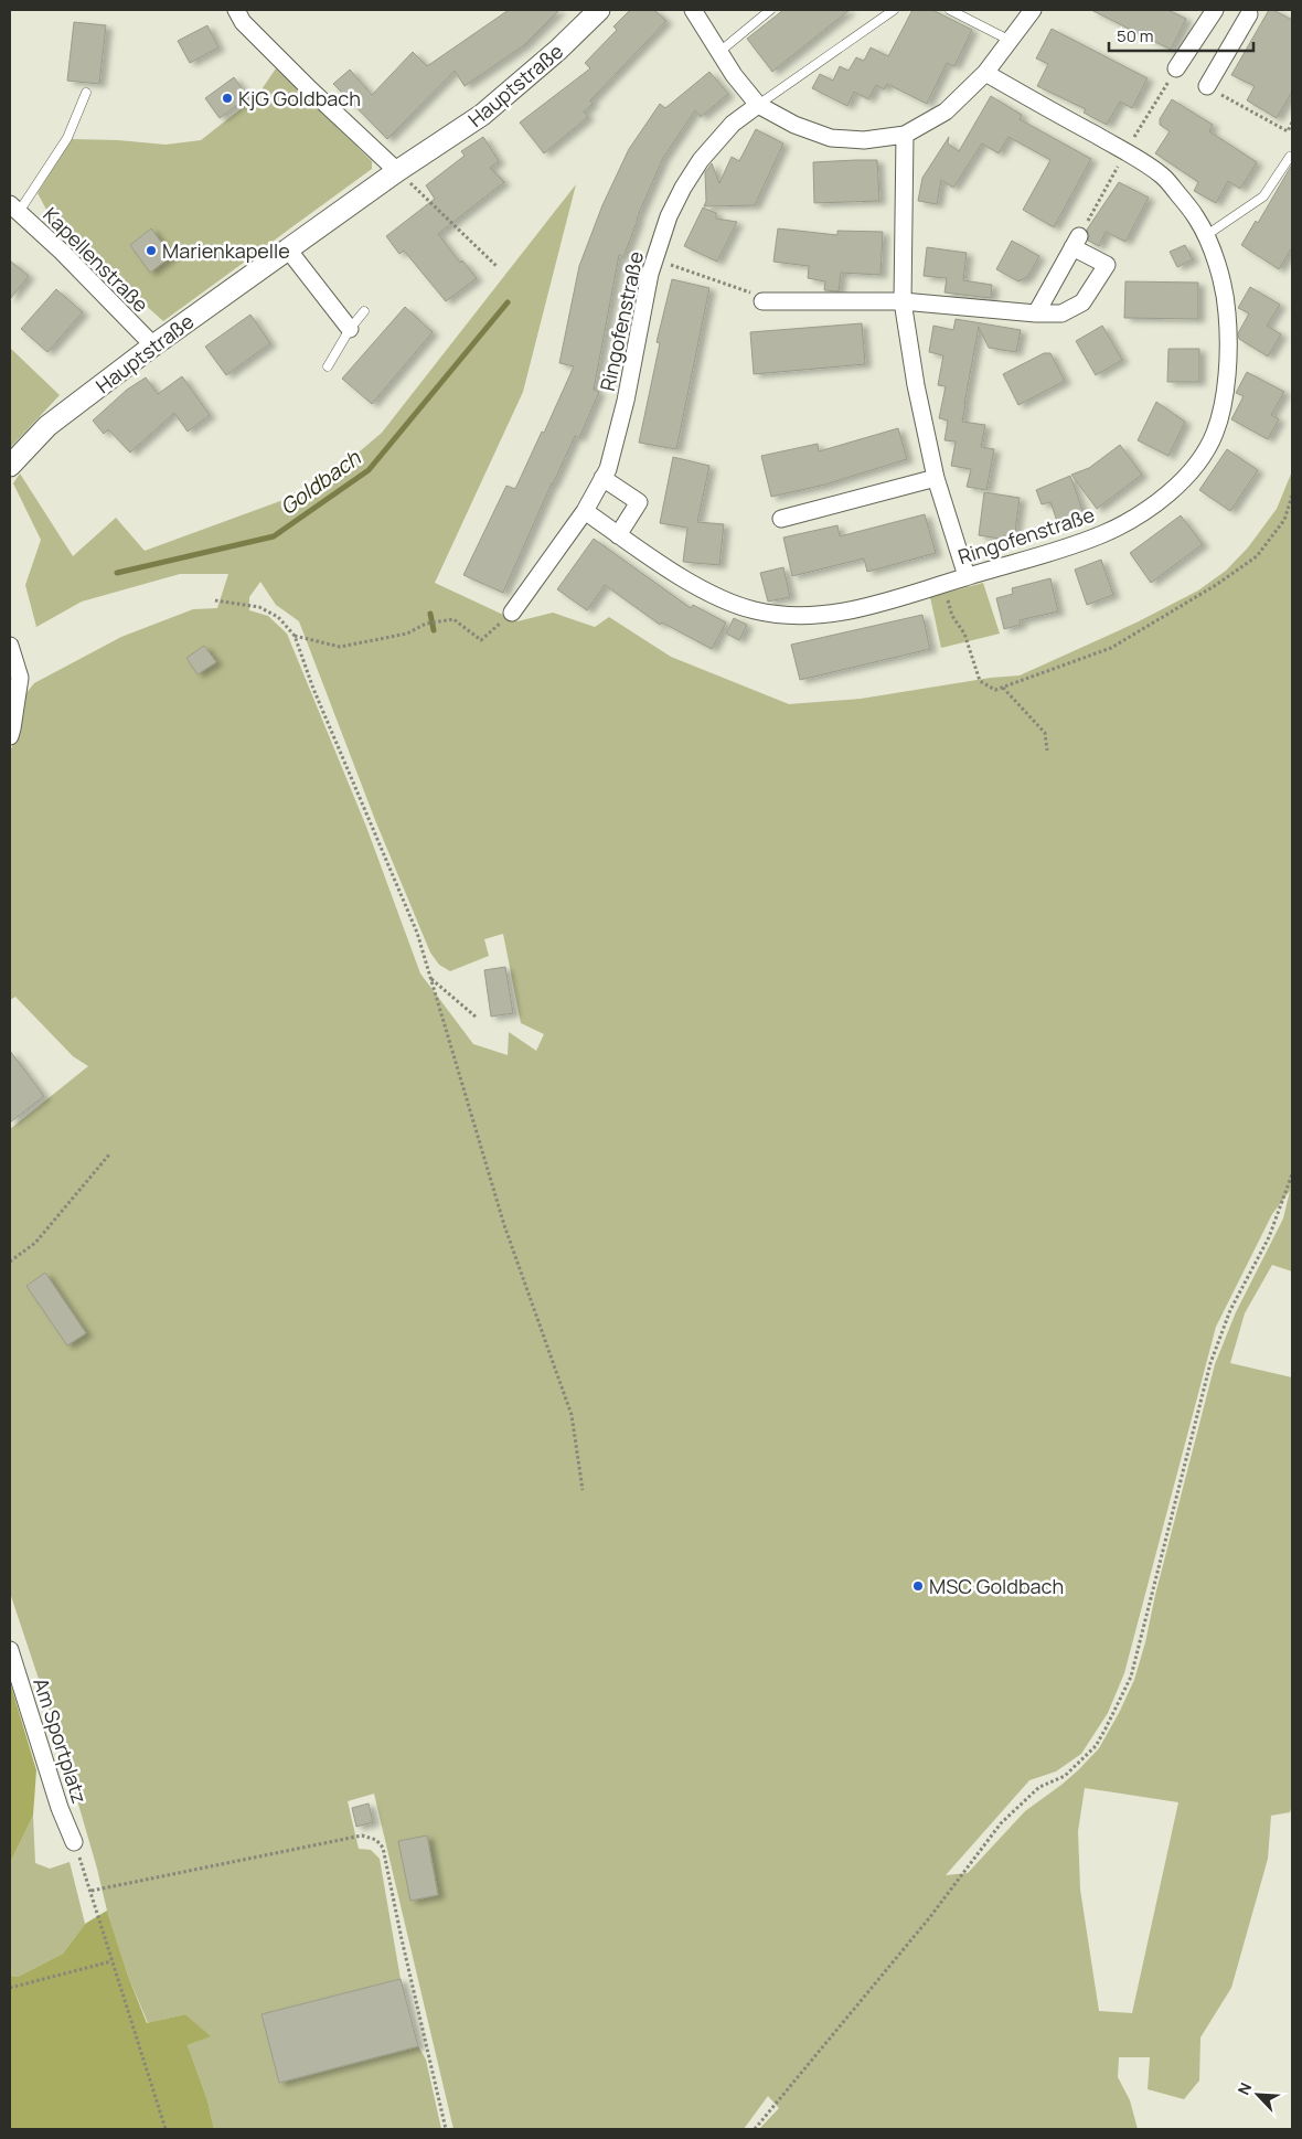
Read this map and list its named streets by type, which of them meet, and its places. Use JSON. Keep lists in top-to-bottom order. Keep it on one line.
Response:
{"streets":{"street":["Hauptstraße","Kapellenstraße","Ringofenstraße","Am Sportplatz"]},"crossings":[["Hauptstraße","Kapellenstraße"]],"water":["Goldbach"],"places":["KjG Goldbach","Marienkapelle","MSC Goldbach"],"scale_bar":"50 m","north":"top left"}
